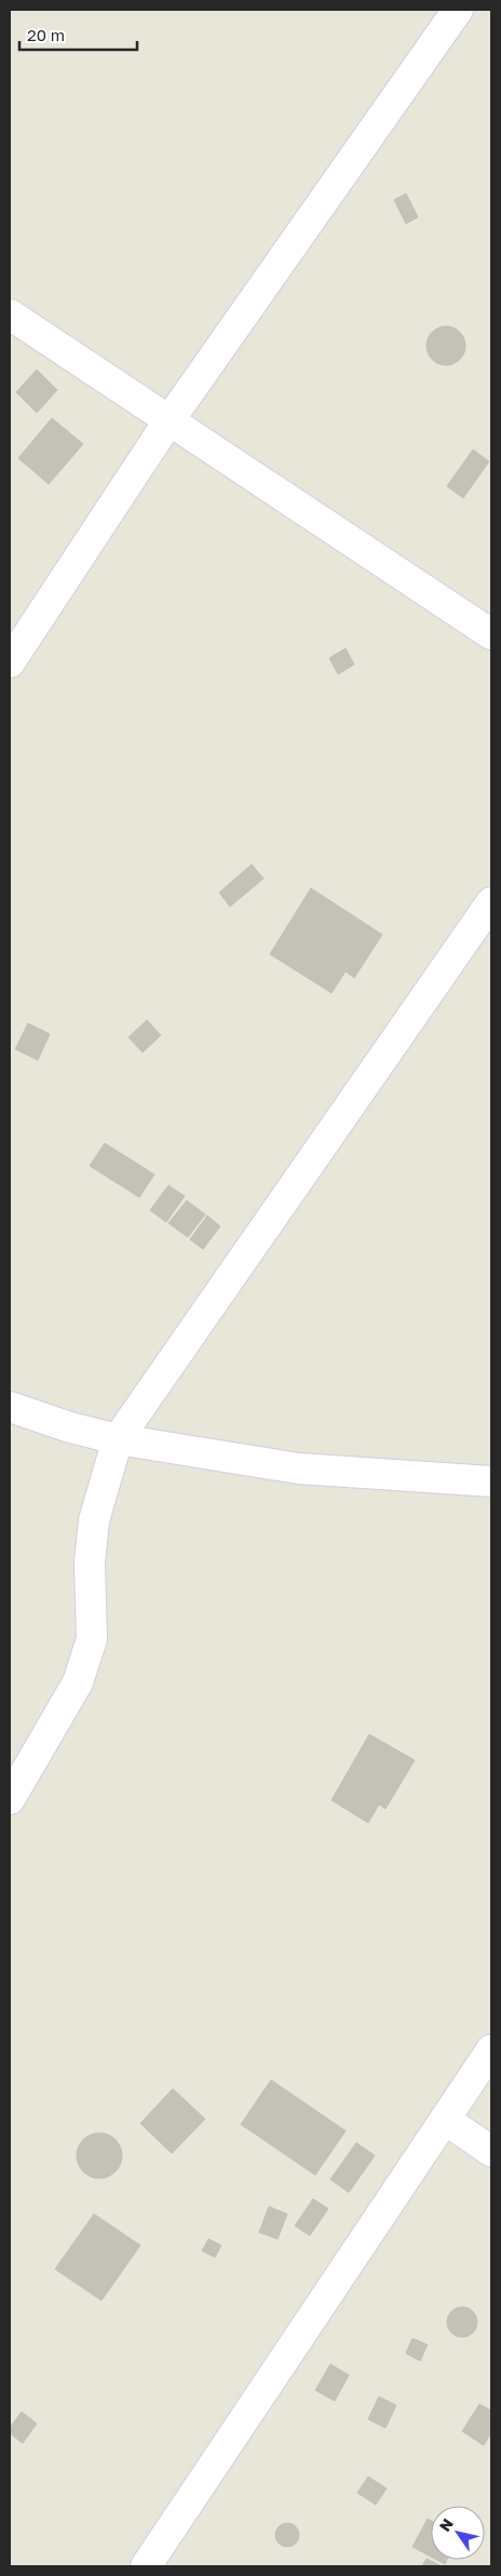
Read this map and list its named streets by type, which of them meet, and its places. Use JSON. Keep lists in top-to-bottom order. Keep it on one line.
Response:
{"scale_bar":"20 m","north":"top left"}
